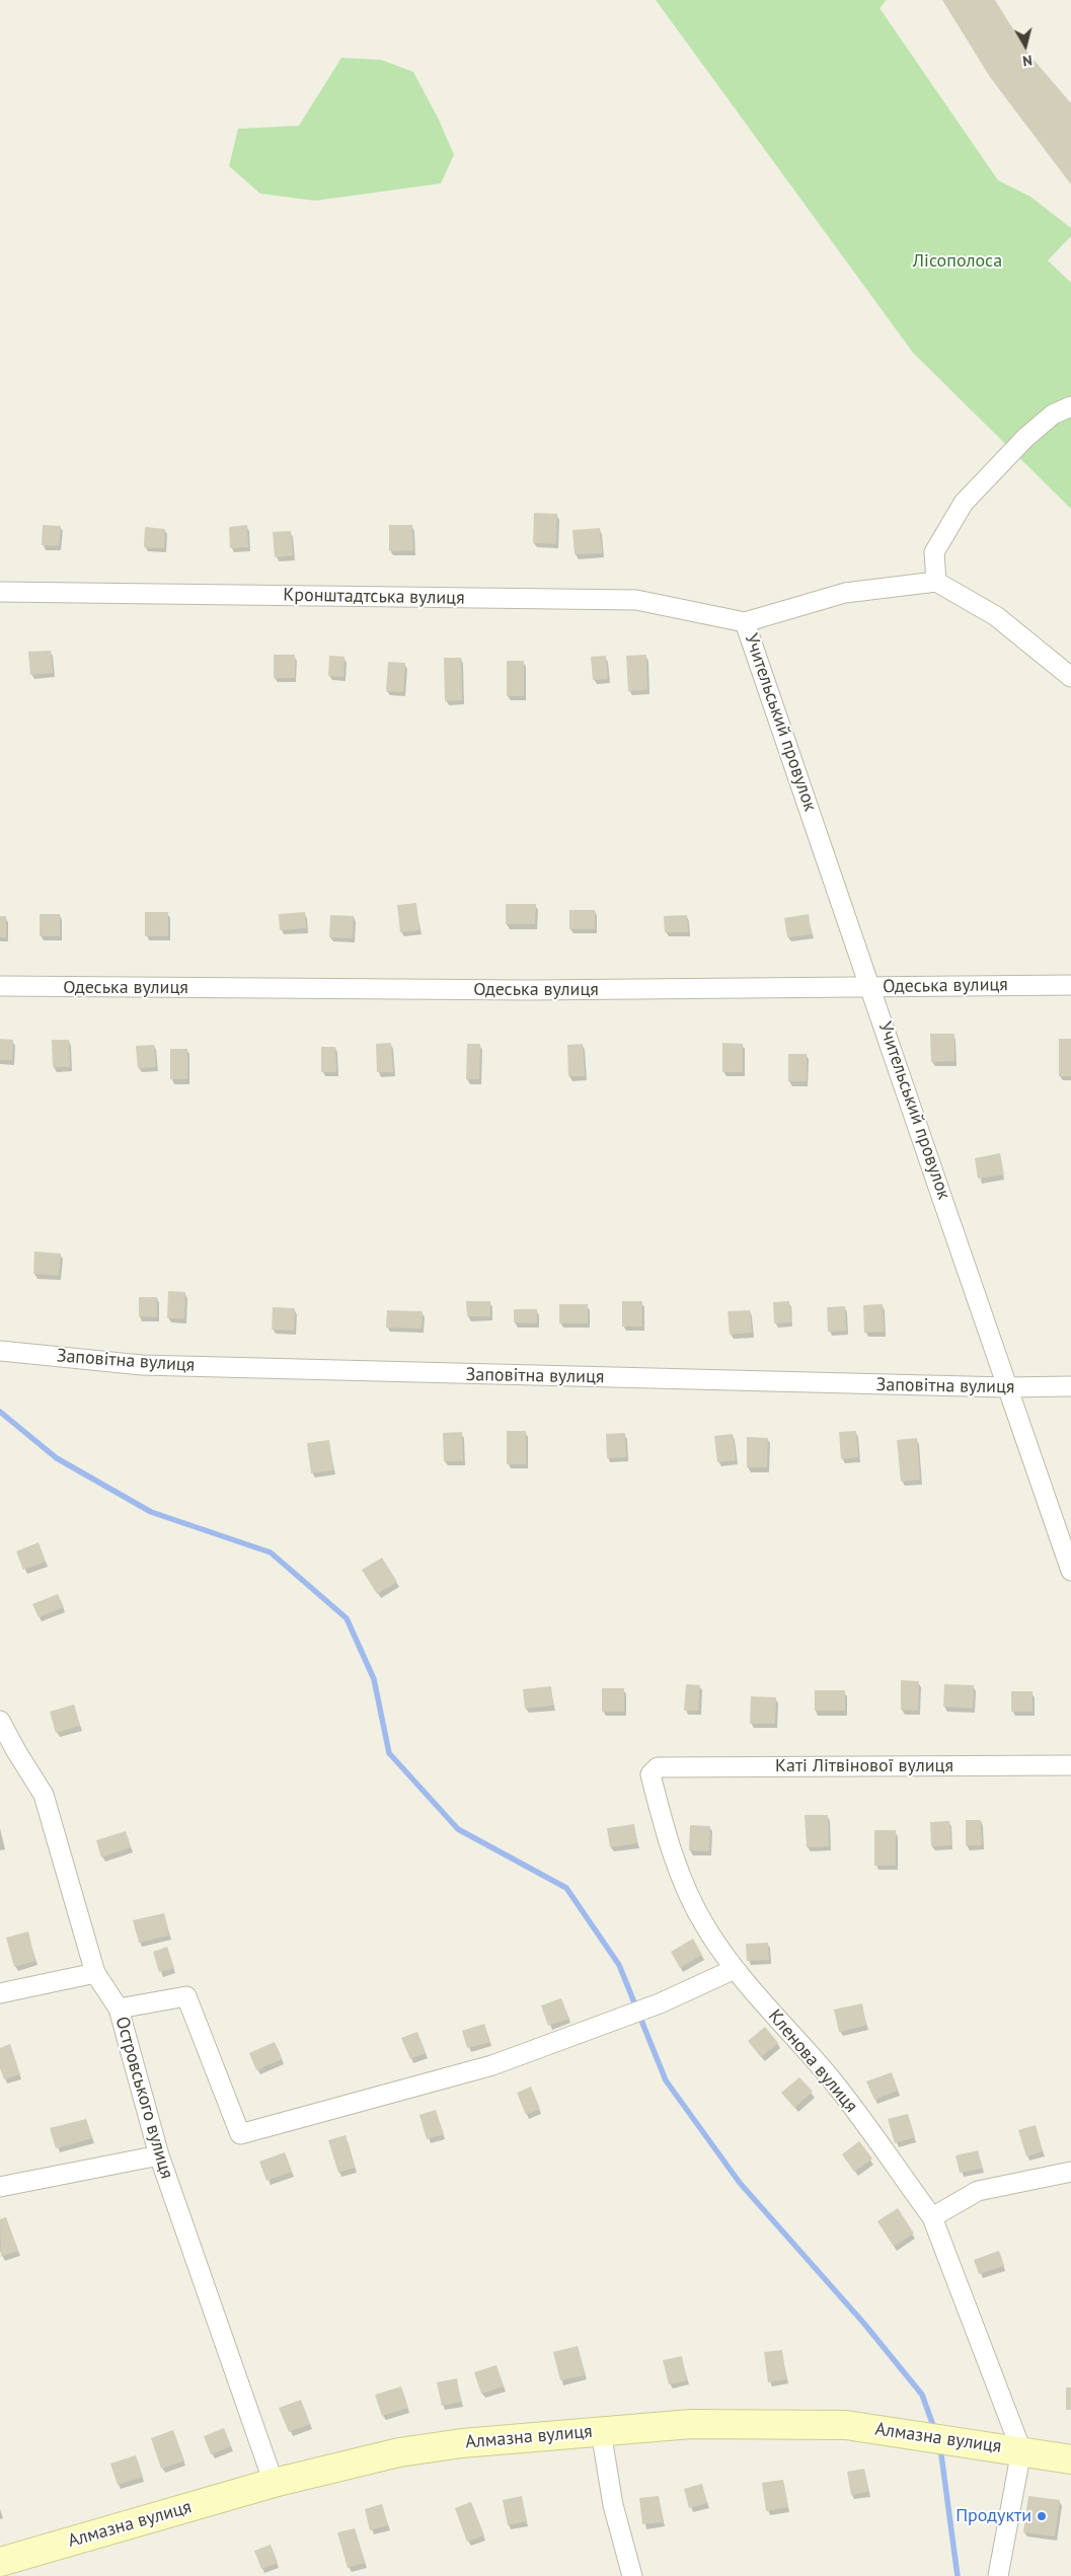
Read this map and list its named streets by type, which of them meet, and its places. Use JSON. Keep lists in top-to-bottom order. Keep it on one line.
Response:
{"streets":{"main road":["Алмазна вулиця"],"street":["Кронштадтська вулиця","Учительський провулок","Одеська вулиця","Заповітна вулиця","Каті Літвінової вулиця","Кленова вулиця","Островського вулиця"]},"crossings":[["Кронштадтська вулиця","Учительський провулок"],["Учительський провулок","Одеська вулиця"],["Учительський провулок","Заповітна вулиця"],["Каті Літвінової вулиця","Кленова вулиця"],["Кленова вулиця","Алмазна вулиця"],["Островського вулиця","Алмазна вулиця"]],"parks":["Лісополоса"],"places":["Продукти"],"north":"bottom"}
